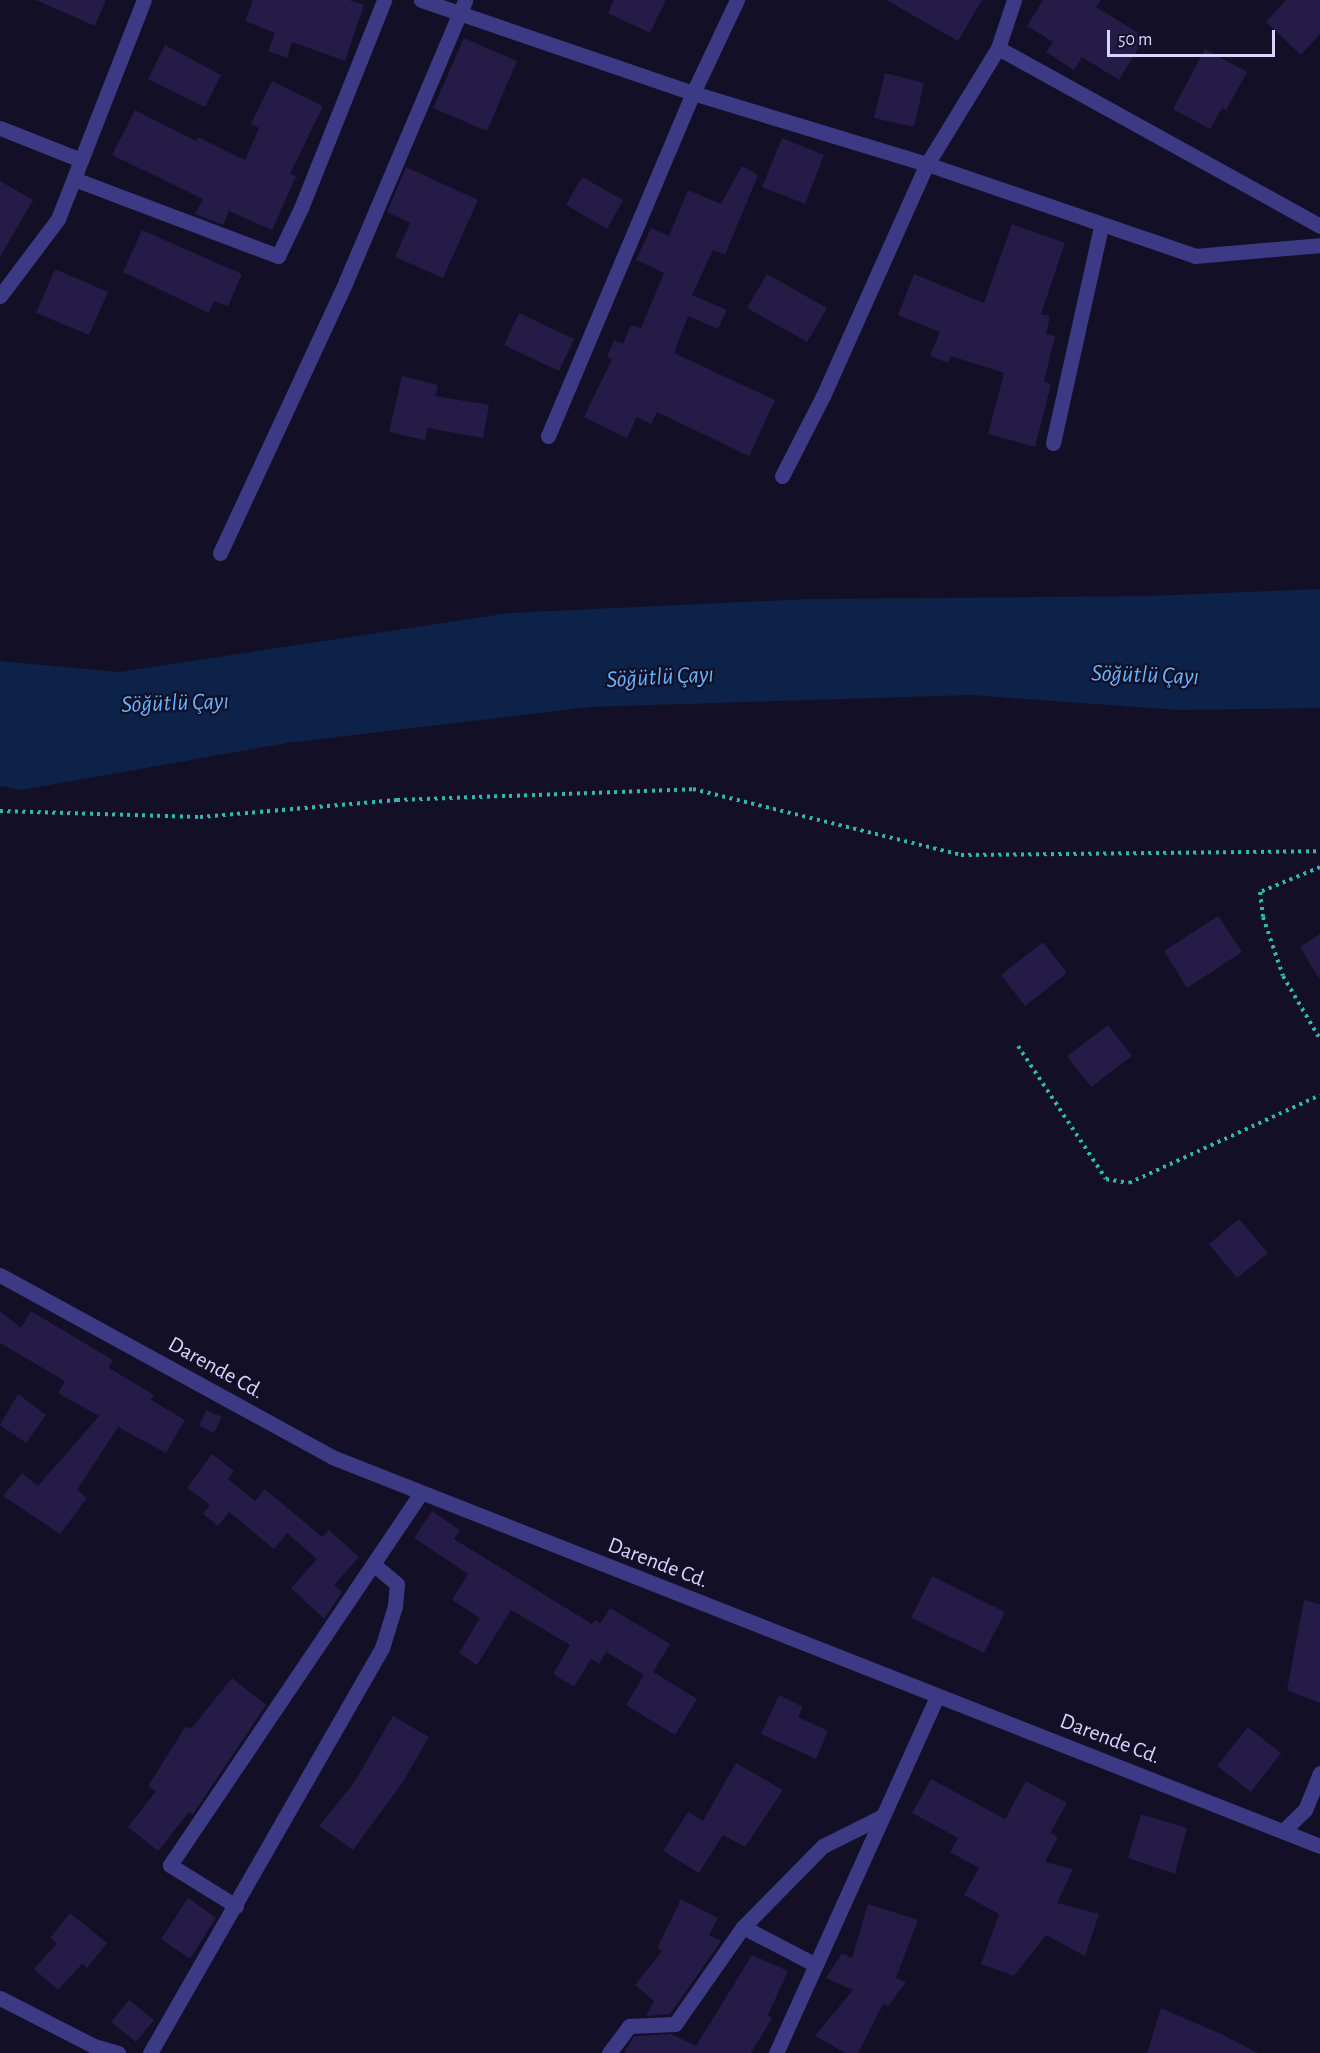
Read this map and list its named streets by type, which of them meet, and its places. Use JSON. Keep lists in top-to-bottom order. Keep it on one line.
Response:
{"streets":{"street":["Darende Cd."]},"water":["Söğütlü Çayı"],"scale_bar":"50 m"}
